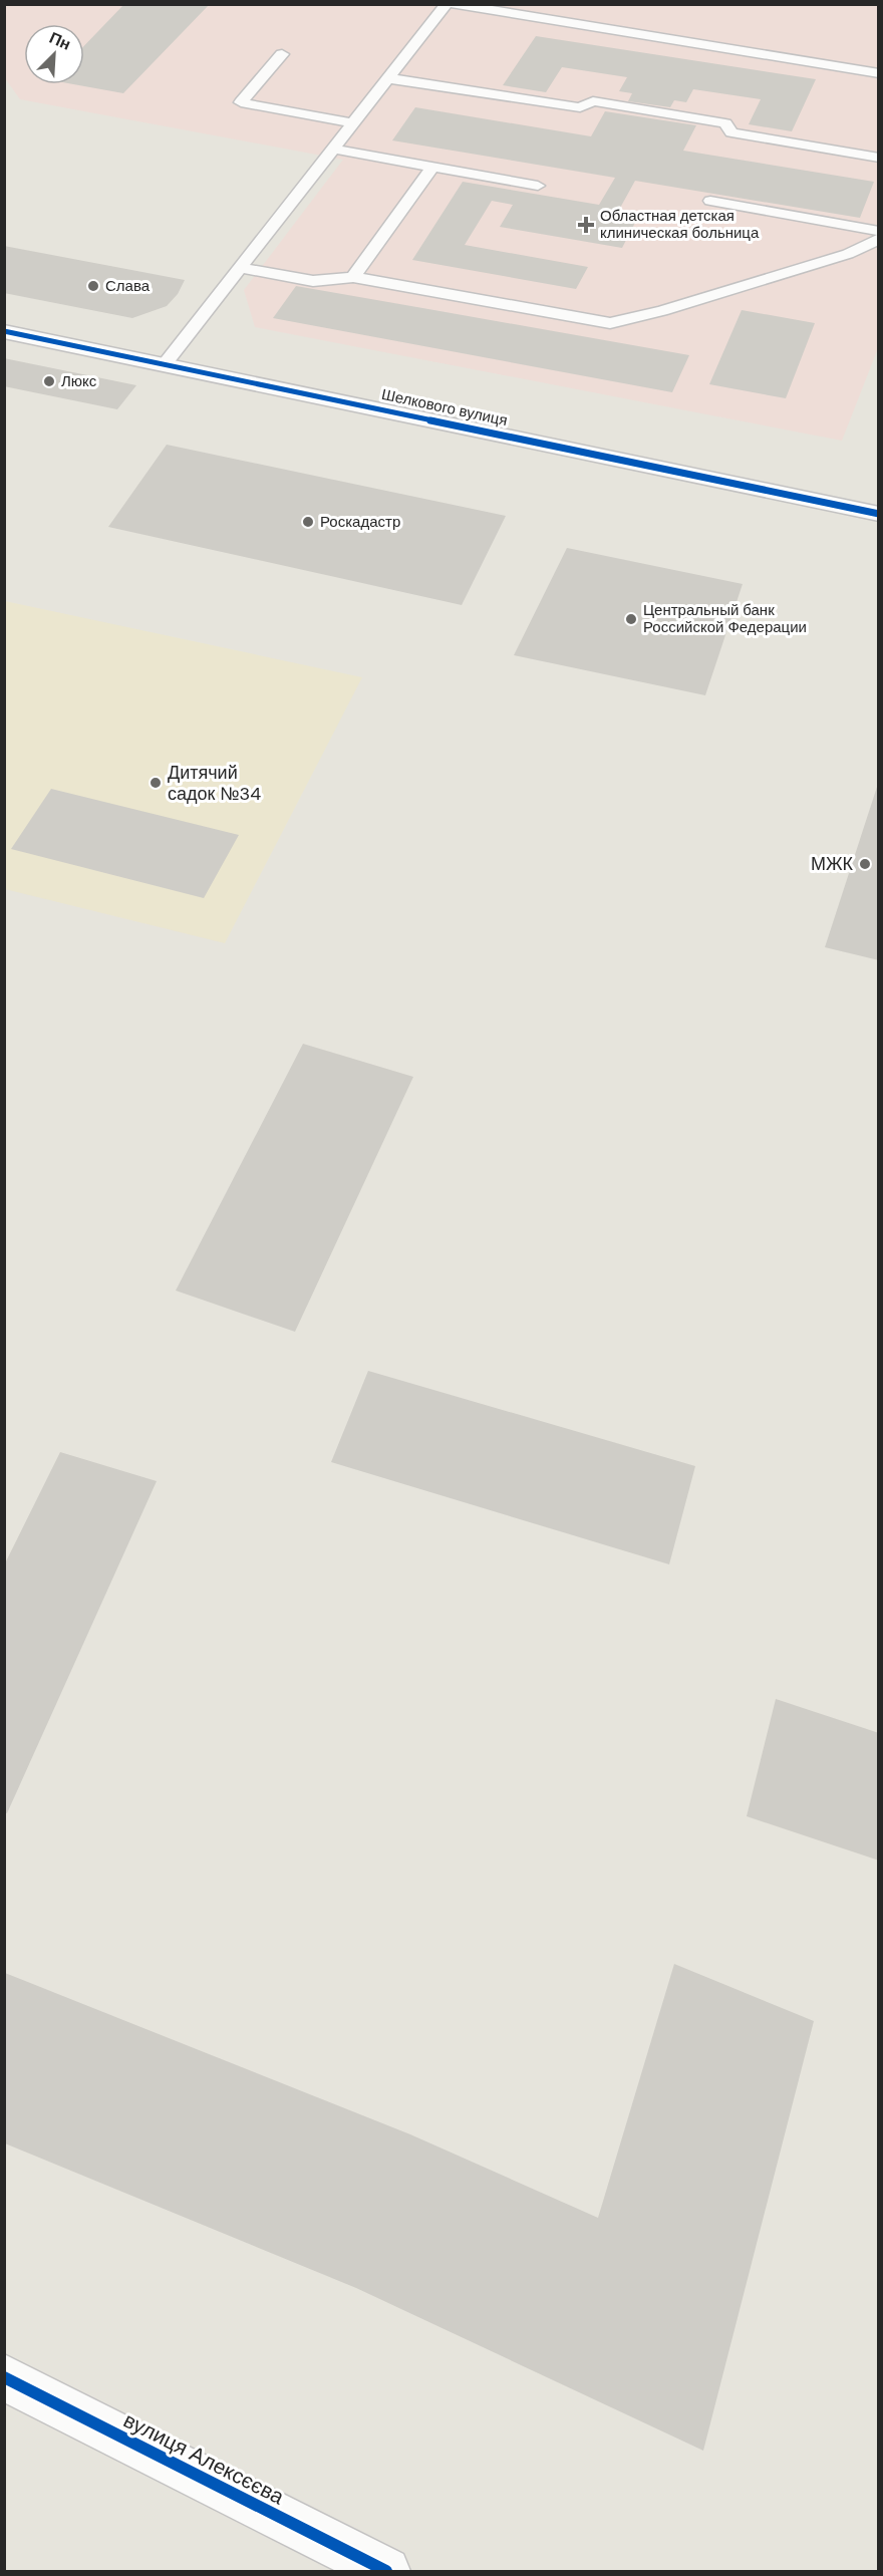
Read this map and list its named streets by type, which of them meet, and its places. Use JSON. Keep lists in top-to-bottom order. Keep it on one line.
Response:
{"streets":{"street":["Шелкового вулиця","вулиця Алексєєва"]},"places":{"health":["Областная детская клиническая больница"],"other":["Слава","Люкс","Роскадастр","Центральный банк Российской Федерации","Дитячий садок №34","МЖК"]},"north":"top right"}
